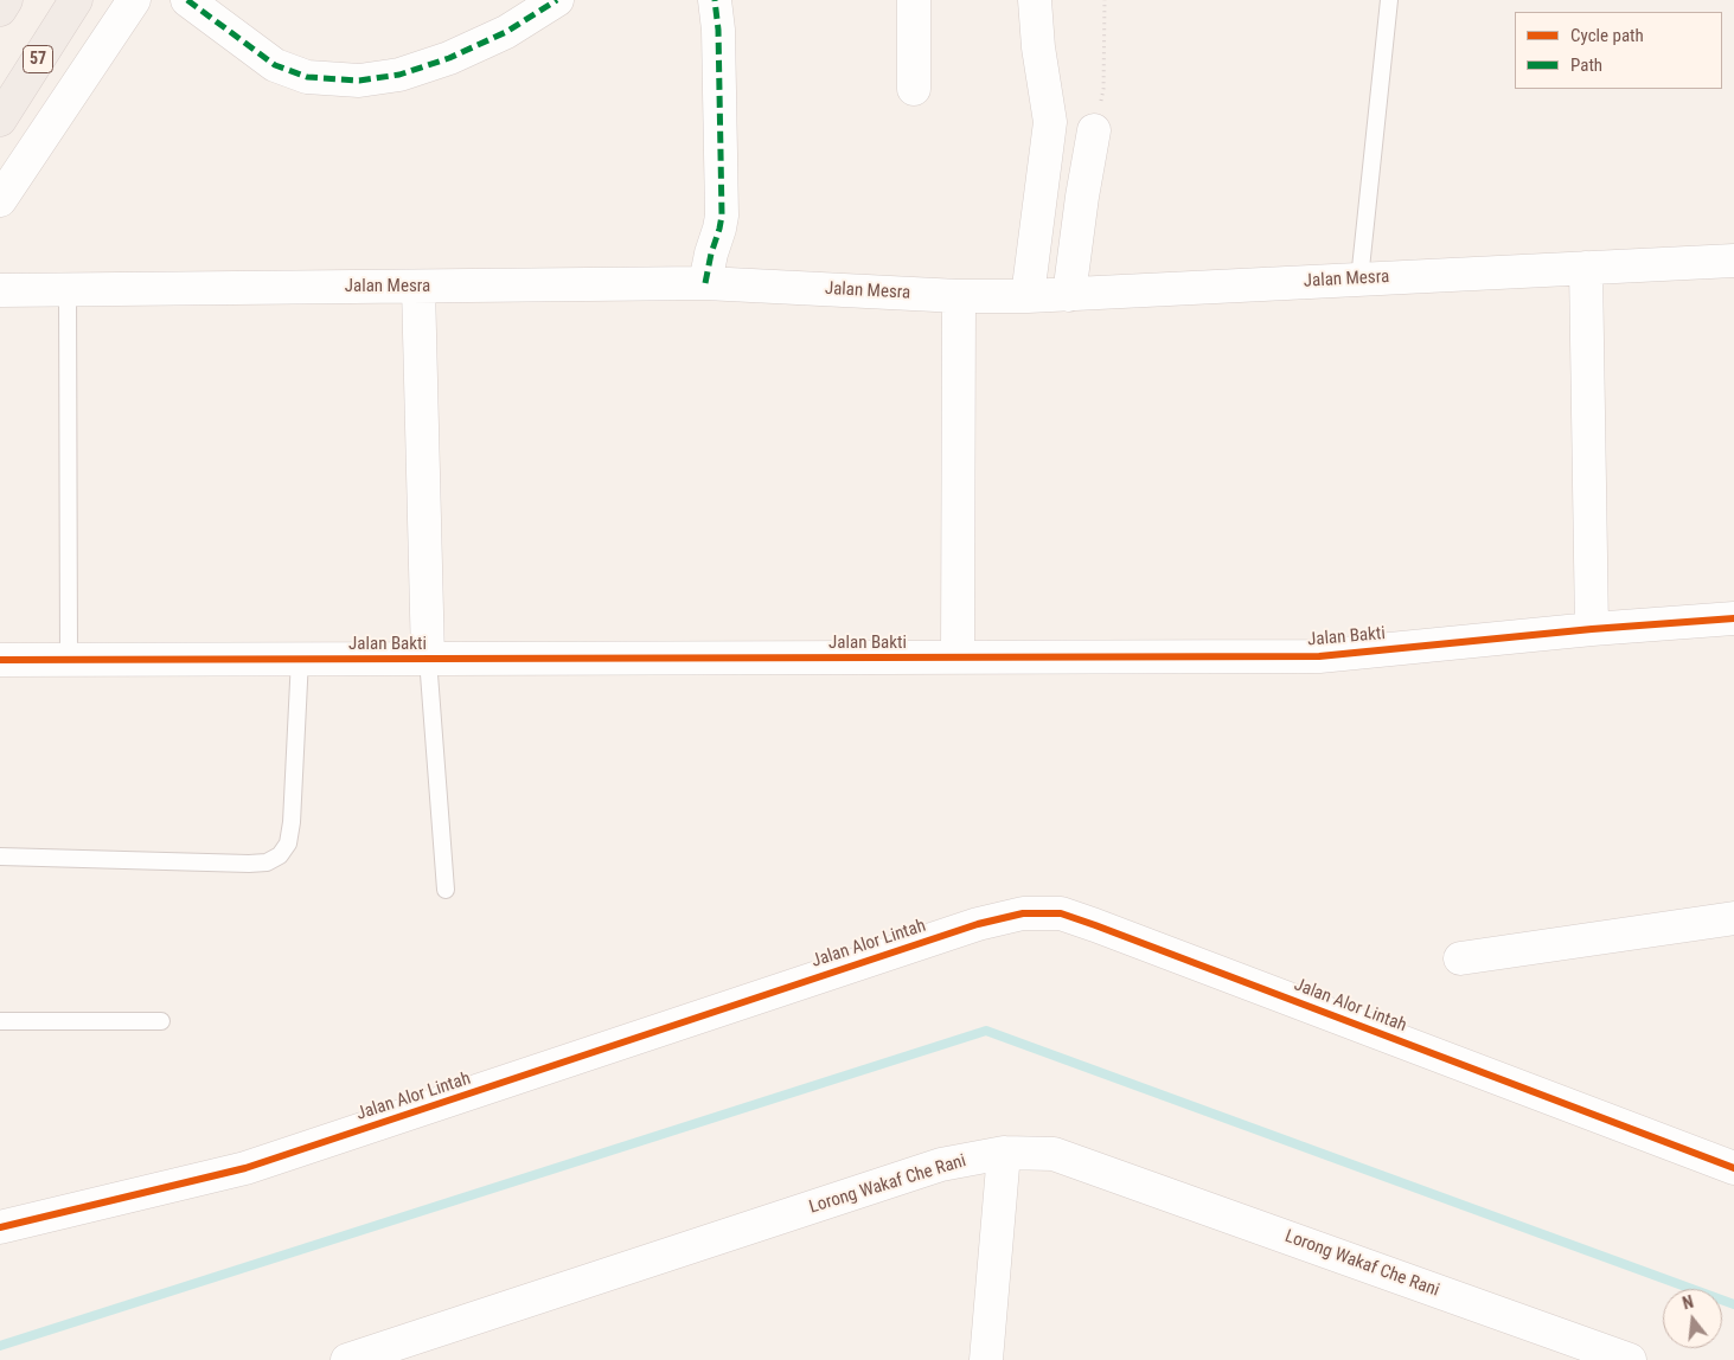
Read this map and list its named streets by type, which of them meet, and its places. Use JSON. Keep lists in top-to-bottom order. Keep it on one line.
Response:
{"streets":{"main road":["57"],"street":["Jalan Mesra","Jalan Bakti","Jalan Alor Lintah","Lorong Wakaf Che Rani"]},"legend":["Cycle path","Path"],"north":"top"}
